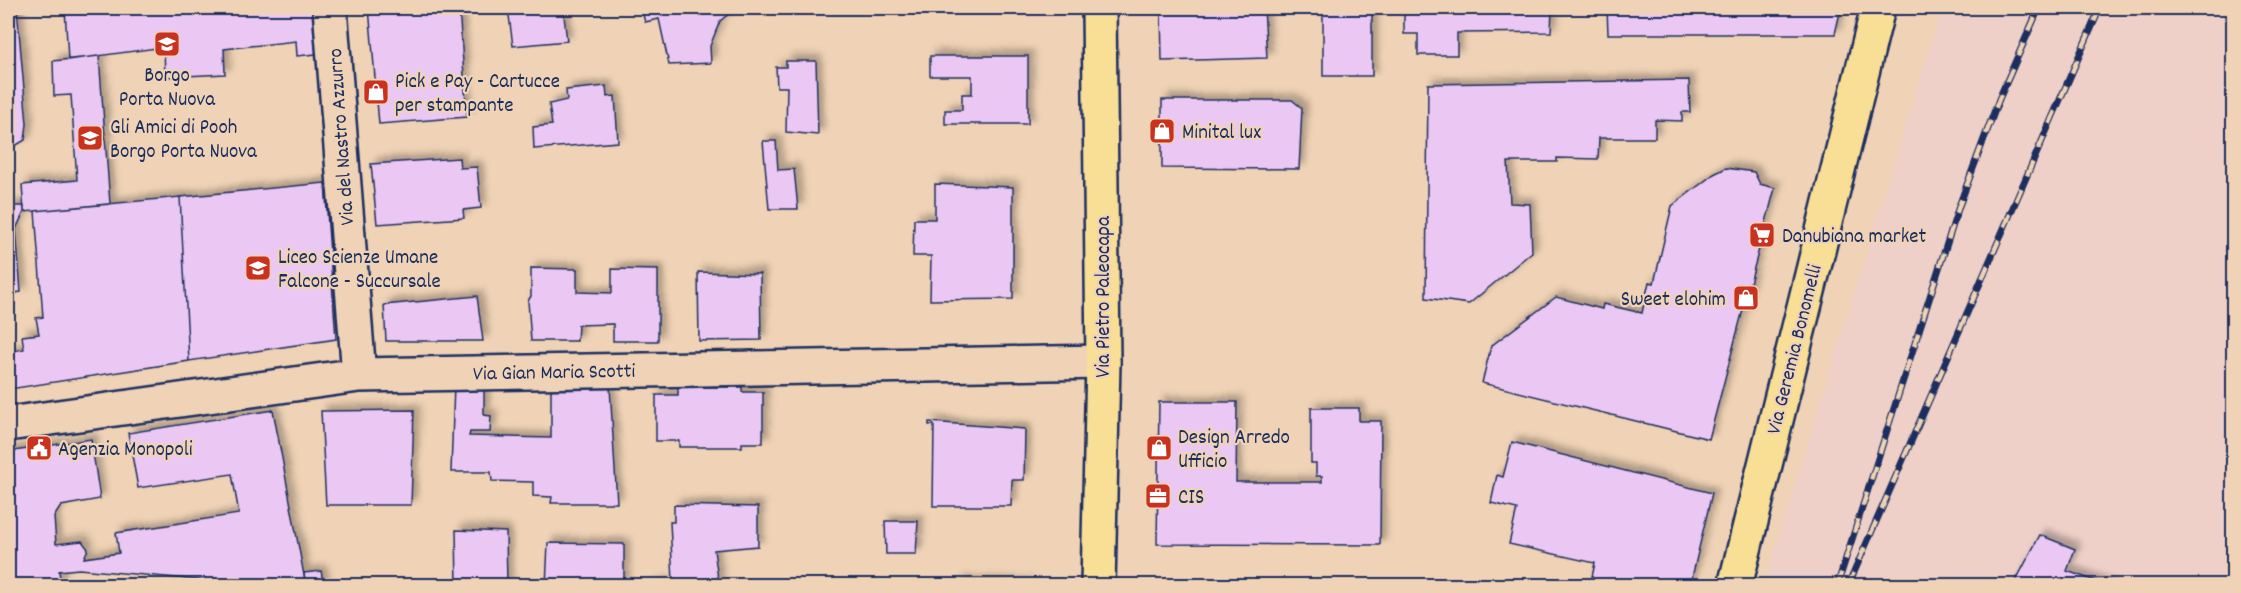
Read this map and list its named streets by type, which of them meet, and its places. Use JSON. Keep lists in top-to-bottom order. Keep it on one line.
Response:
{"streets":{"main road":["Via Pietro Paleocapa","Via Geremia Bonomelli"],"street":["Via del Nastro Azzurro","Via Gian Maria Scotti"]},"crossings":[["Via del Nastro Azzurro","Via Gian Maria Scotti"],["Via Pietro Paleocapa","Via Gian Maria Scotti"]],"places":{"school or university":["Borgo Porta Nuova","Gli Amici di Pooh Borgo Porta Nuova","Liceo Scienze Umane Falcone - Succursale"],"shop":["Pick e Pay - Cartucce per stampante","Minital lux","Sweet elohim","Design Arredo Ufficio"],"supermarket":["Danubiana market"],"public building":["Agenzia Monopoli"],"office":["CIS"]}}
